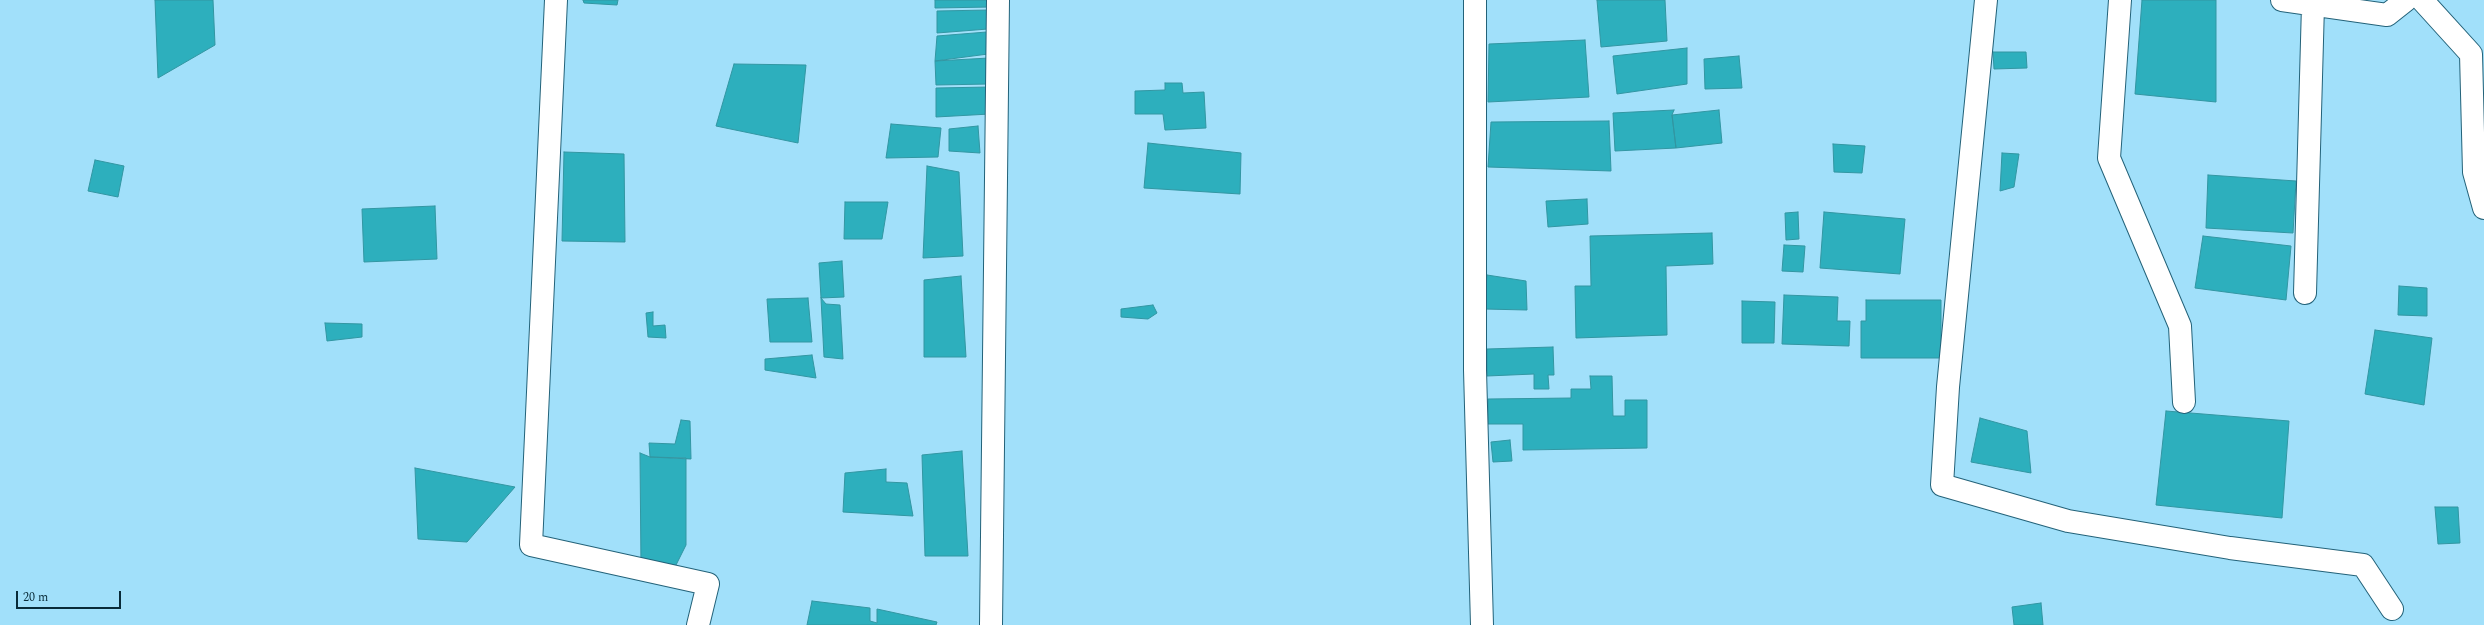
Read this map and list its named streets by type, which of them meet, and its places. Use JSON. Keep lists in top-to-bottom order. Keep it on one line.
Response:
{"scale_bar":"20 m"}
